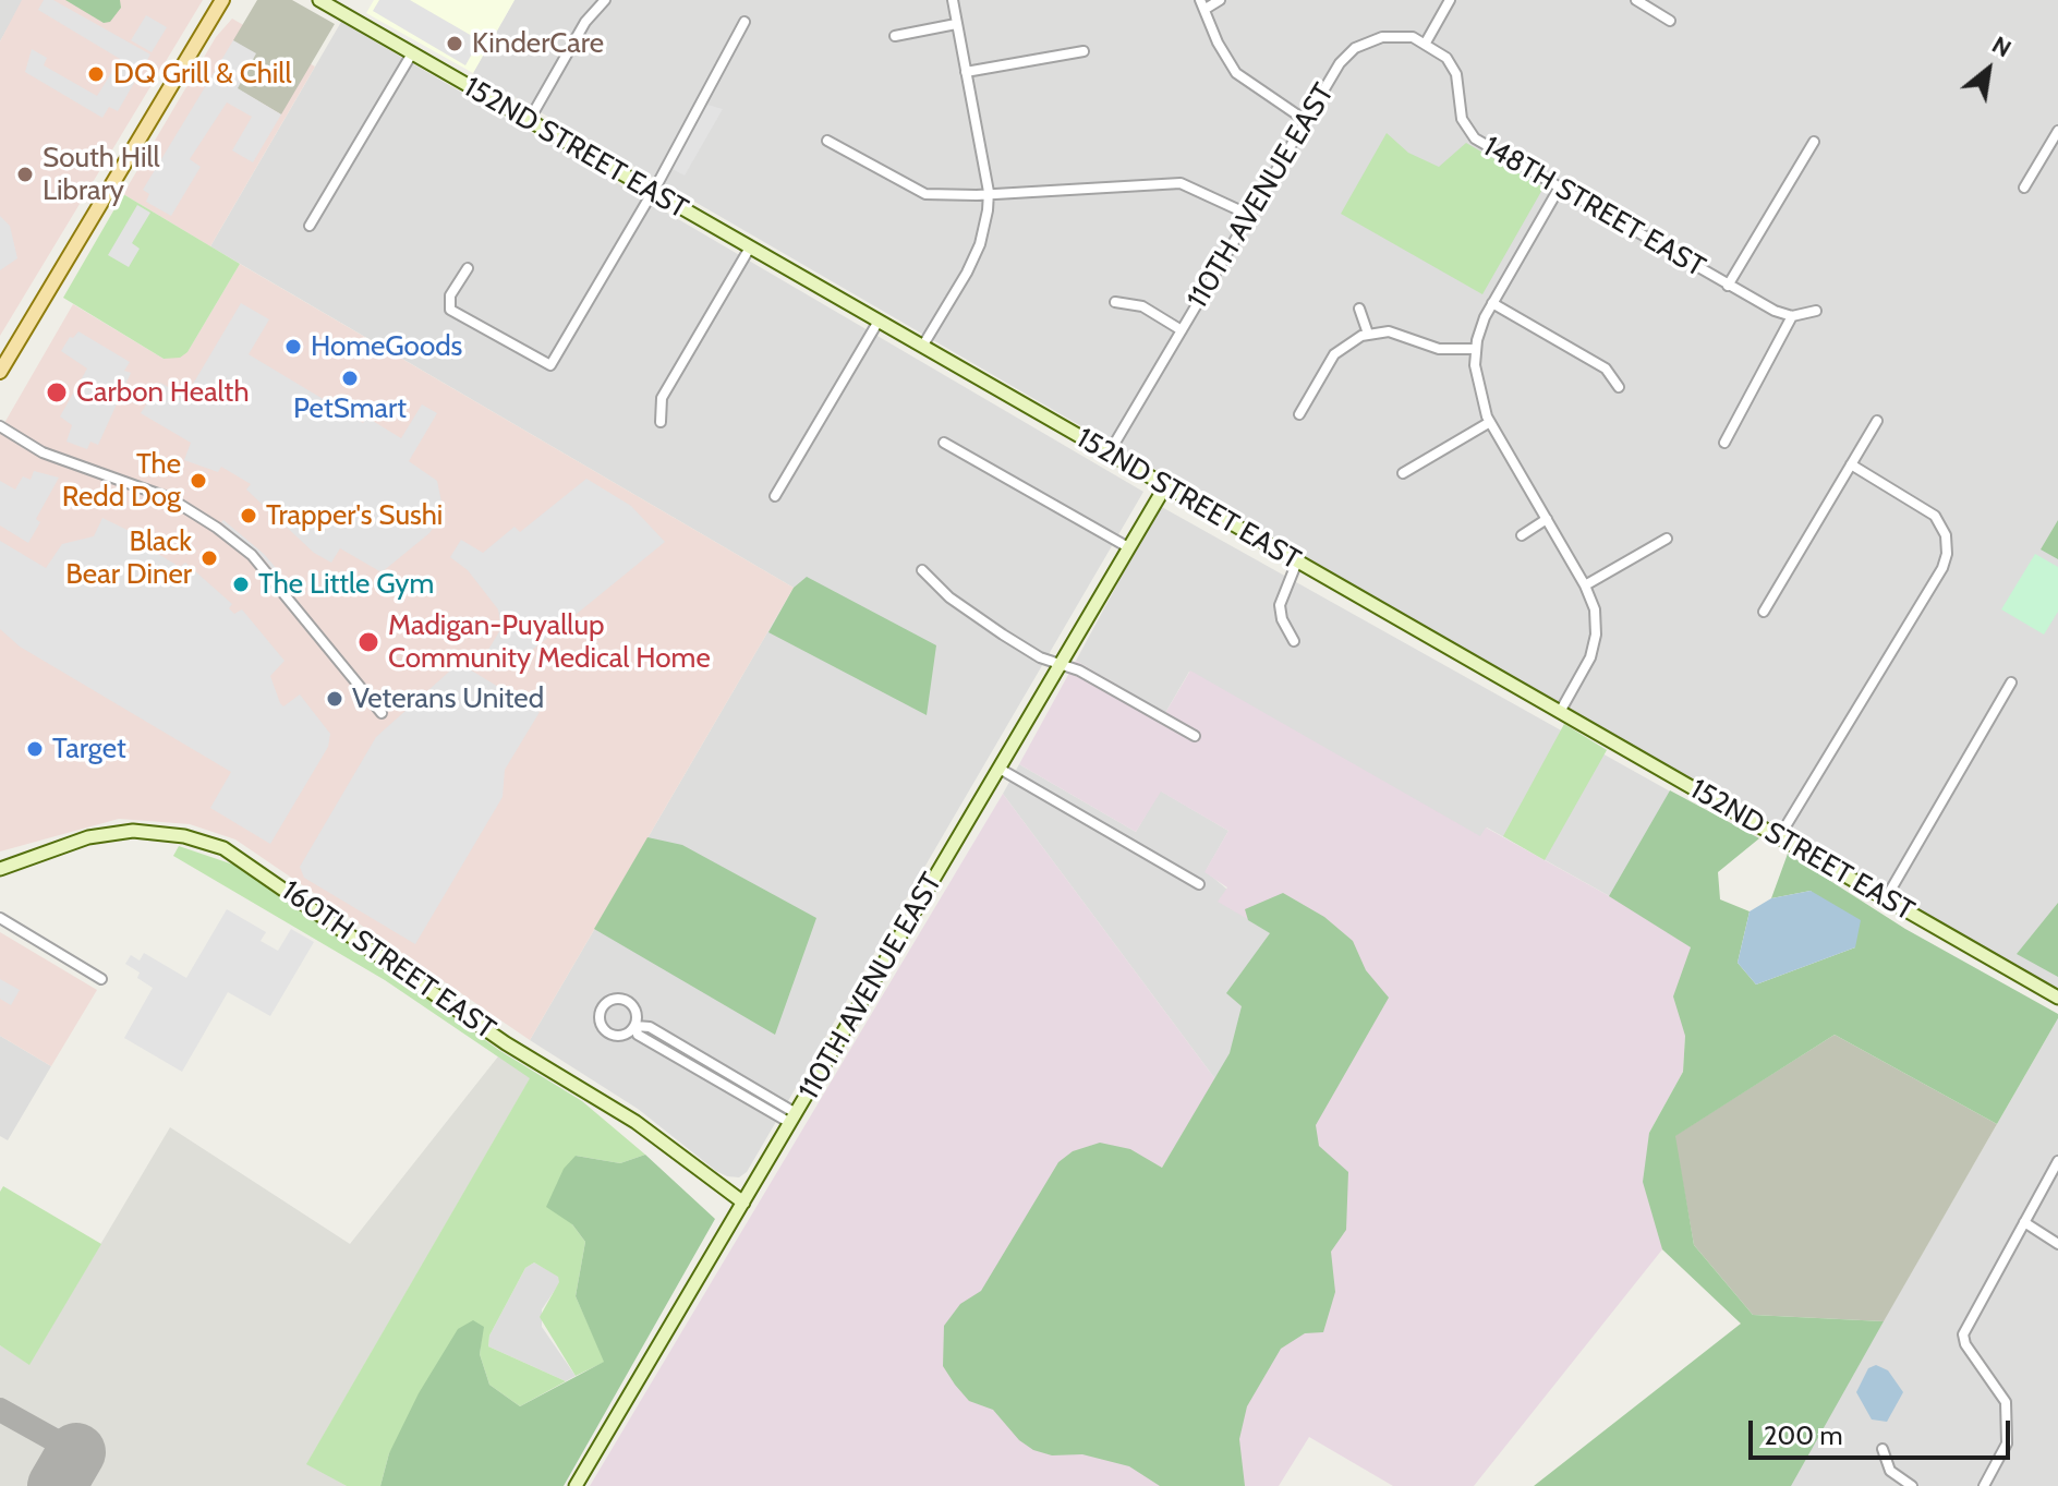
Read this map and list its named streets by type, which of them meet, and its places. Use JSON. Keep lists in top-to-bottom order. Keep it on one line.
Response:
{"streets":{"main road":["152ND STREET EAST","110TH AVENUE EAST","160TH STREET EAST"],"street":["148TH STREET EAST"]},"crossings":[["152ND STREET EAST","110TH AVENUE EAST"],["110TH AVENUE EAST","148TH STREET EAST"],["110TH AVENUE EAST","160TH STREET EAST"]],"places":["KinderCare","DQ Grill & Chill","South Hill Library","HomeGoods","PetSmart","Carbon Health","The Redd Dog","Trapper's Sushi","Black Bear Diner","The Little Gym","Madigan-Puyallup Community Medical Home","Veterans United","Target"],"scale_bar":"200 m","north":"top right"}
